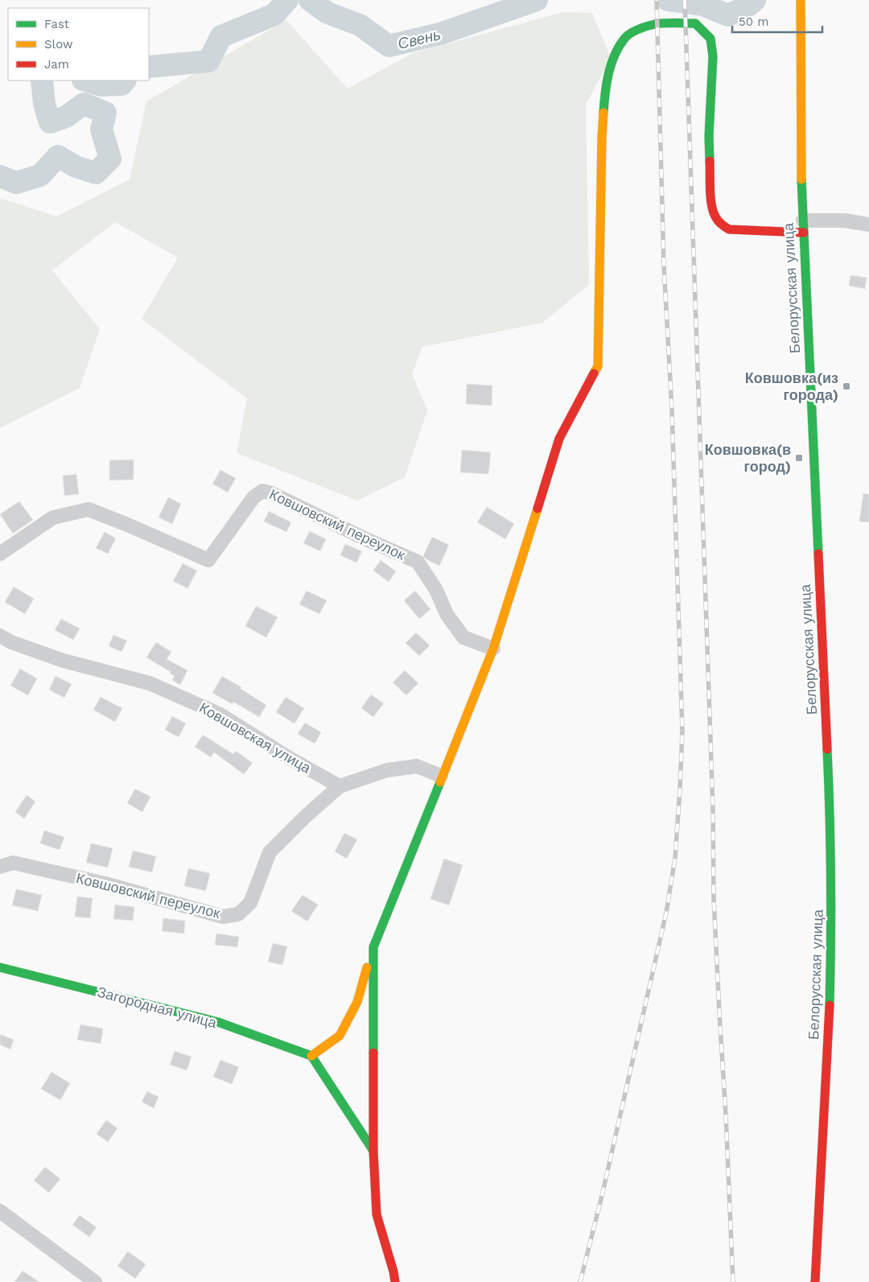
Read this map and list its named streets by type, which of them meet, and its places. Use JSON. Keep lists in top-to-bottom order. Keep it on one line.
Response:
{"streets":{"street":["Белорусская улица","Ковшовский переулок","Ковшовская улица","Загородная улица"]},"crossings":[["Ковшовский переулок","Ковшовская улица"]],"water":["Свень"],"places":{"transit":["Ковшовка(из города)","Ковшовка(в город)"]},"legend":["Fast","Slow","Jam"],"scale_bar":"50 m"}
